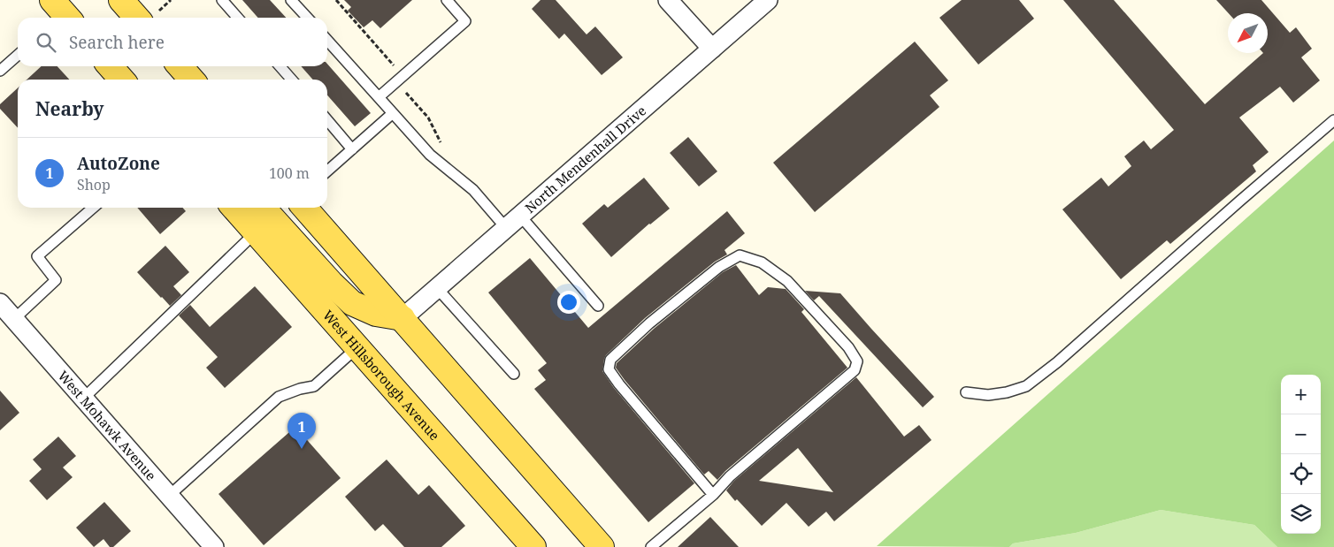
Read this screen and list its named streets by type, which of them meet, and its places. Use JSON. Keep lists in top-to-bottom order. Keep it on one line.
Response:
{"streets":{"main road":["West Hillsborough Avenue"],"street":["North Mendenhall Drive","West Mohawk Avenue"]},"north":"bottom left","page":{"search":"Search here","heading":"Nearby","list":[{"mark":"1","name":"AutoZone","note":"Shop","value":"100 m"}],"map_buttons":["+","−"],"pins":"1"}}
